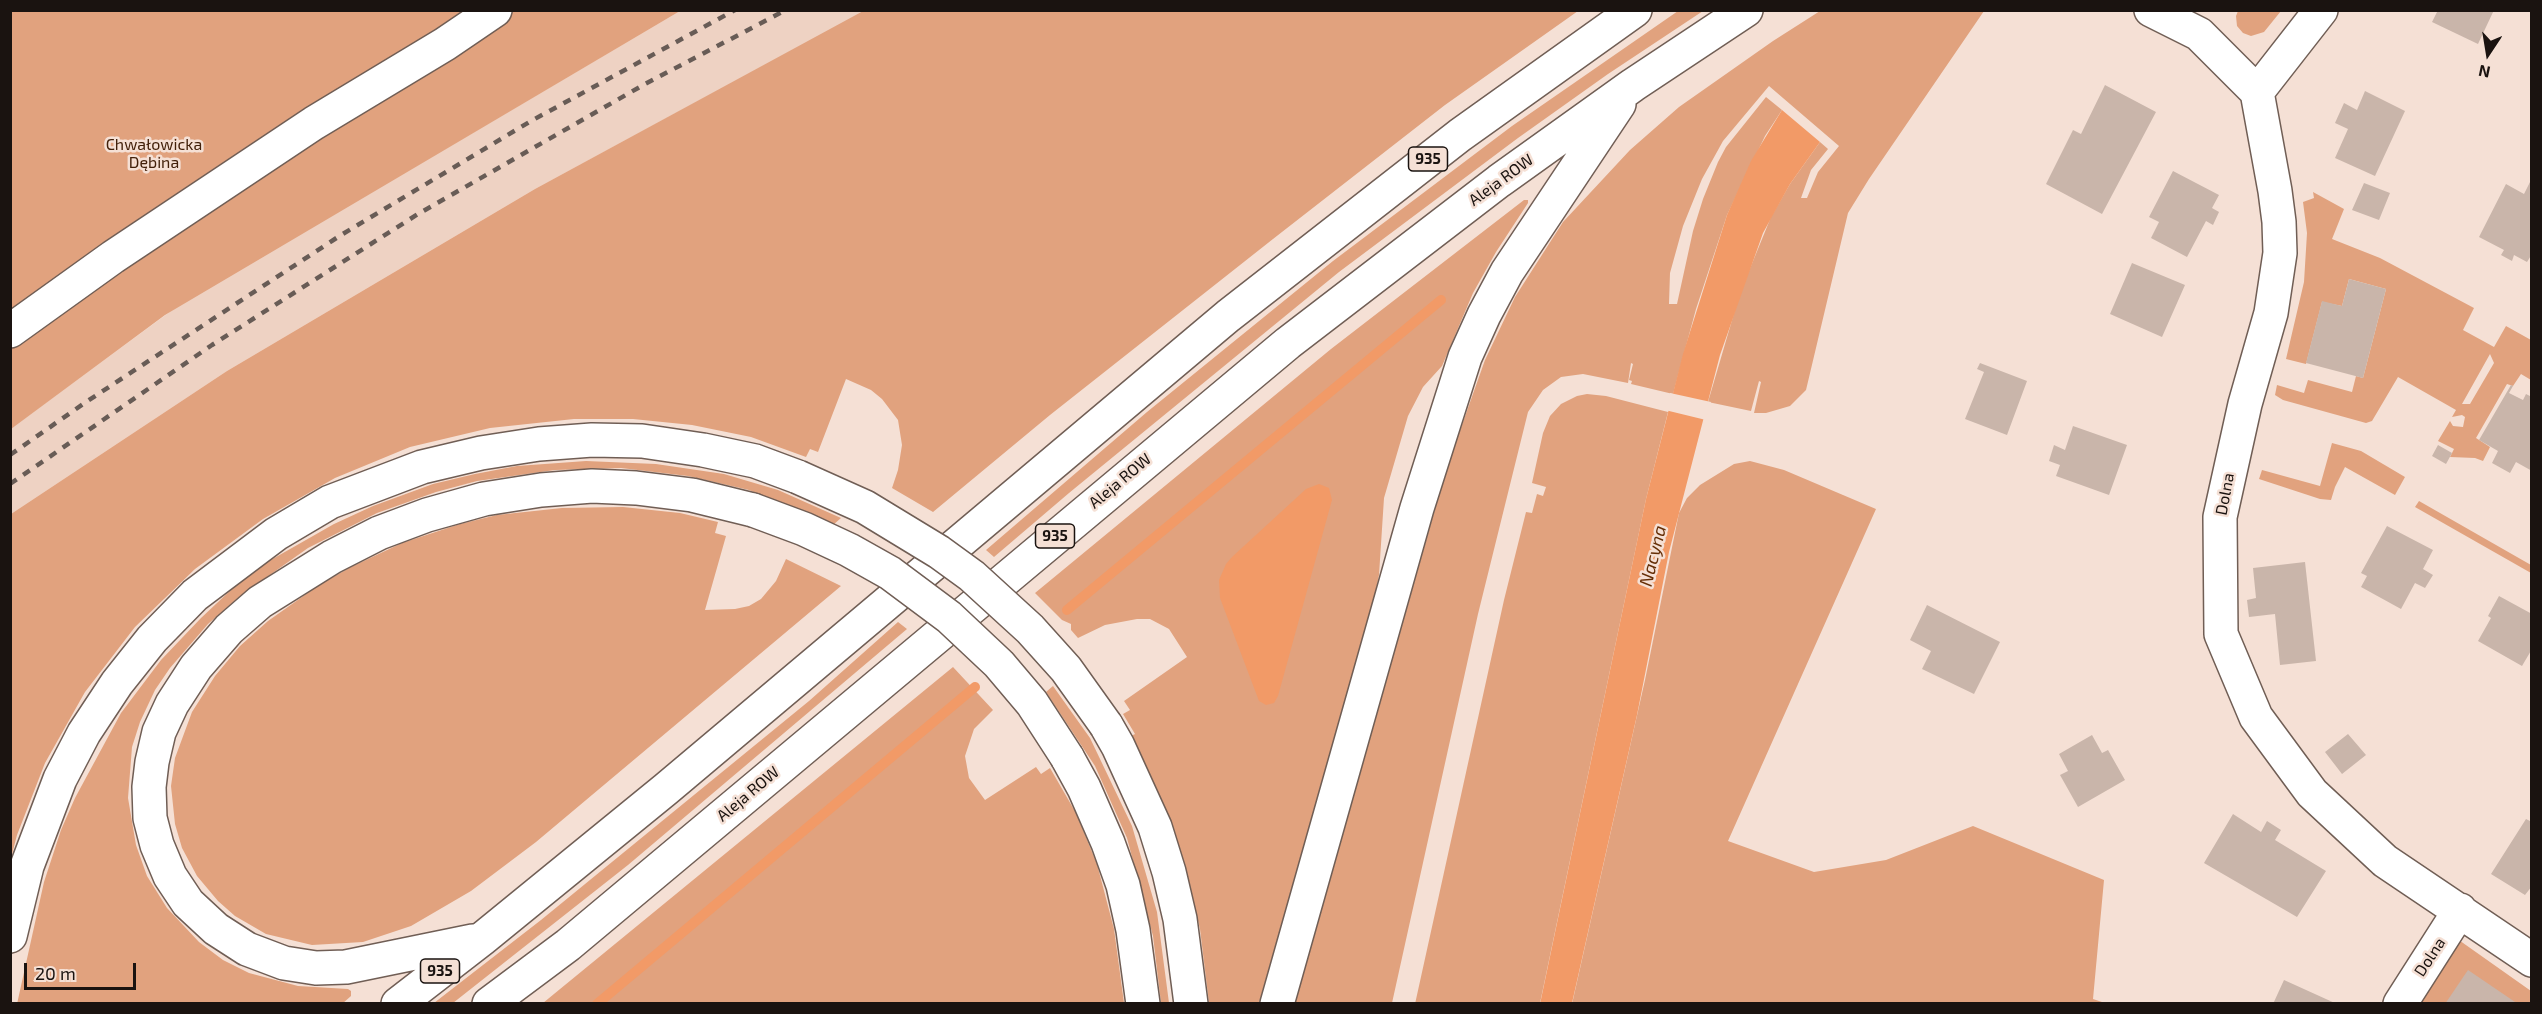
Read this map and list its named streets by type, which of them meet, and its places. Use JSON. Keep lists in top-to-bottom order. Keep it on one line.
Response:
{"streets":{"main road":["935","Aleja ROW","Dolna"]},"water":["Nacyna"],"parks":["Chwałowicka Dębina"],"scale_bar":"20 m","north":"bottom"}
